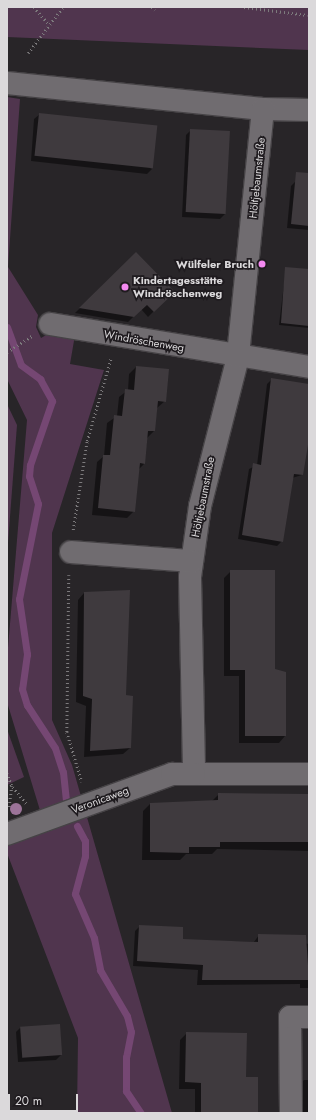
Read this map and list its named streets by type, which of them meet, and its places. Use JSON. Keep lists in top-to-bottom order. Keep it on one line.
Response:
{"streets":{"street":["Höltjebaumstraße","Windröschenweg","Veronicaweg"]},"crossings":[["Höltjebaumstraße","Windröschenweg"],["Höltjebaumstraße","Veronicaweg"]],"places":["Wülfeler Bruch","Kindertagesstätte Windröschenweg"],"scale_bar":"20 m"}
